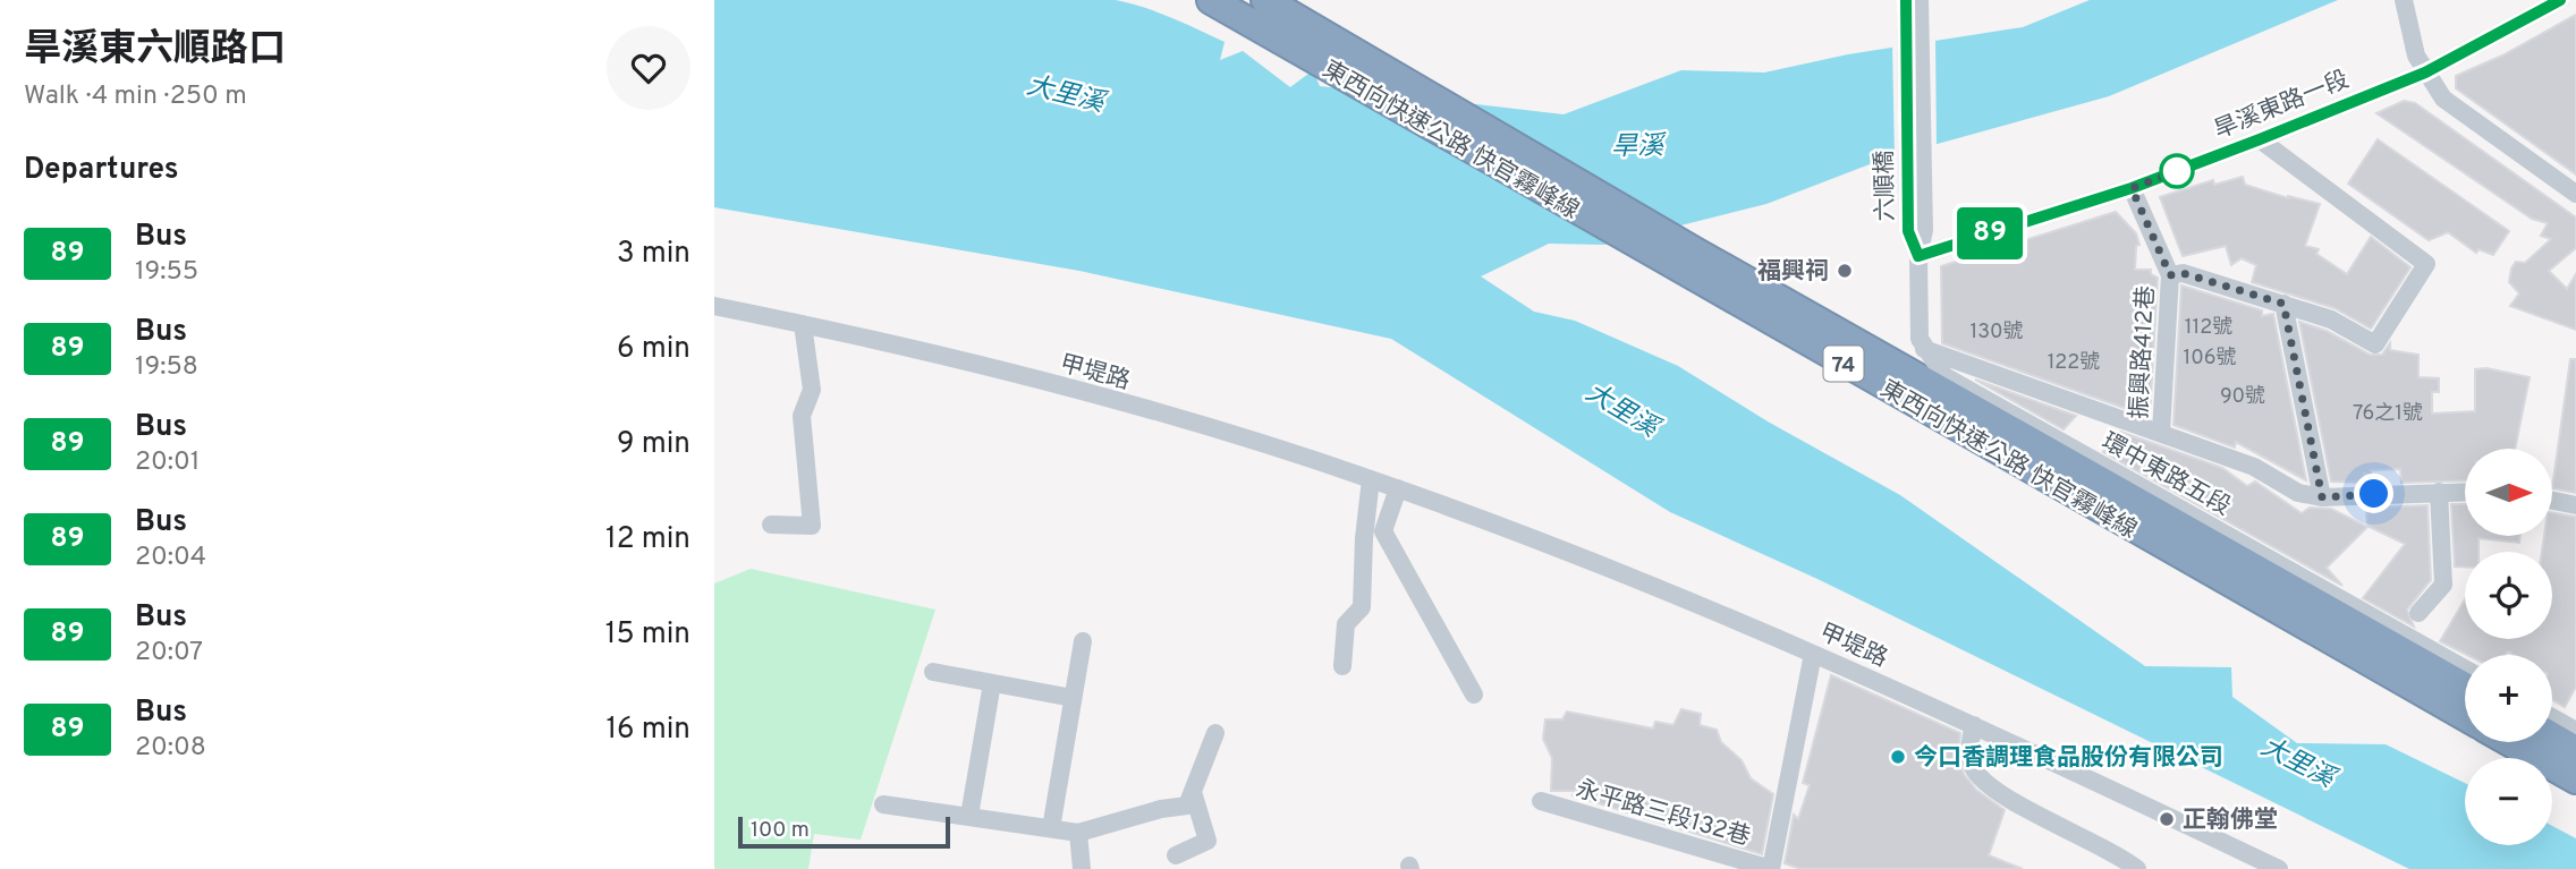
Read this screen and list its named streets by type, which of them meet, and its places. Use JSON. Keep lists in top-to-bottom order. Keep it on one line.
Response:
{"streets":{"highway":["東西向快速公路 快官霧峰線","74"],"street":["旱溪東路一段","六順橋","振興路412巷","甲堤路","環中東路五段","永平路三段132巷"]},"crossings":[["旱溪東路一段","六順橋"],["旱溪東路一段","振興路412巷"],["振興路412巷","環中東路五段"]],"water":["大里溪","旱溪"],"places":["福興祠","今口香調理食品股份有限公司","正翰佛堂"],"lines":["bus line 89"],"house_numbers":["112號","130號","106號","122號","90號","76之1號"],"scale_bar":"100 m","north":"right","page":{"heading":[["旱溪東六順路口","Walk · 4 min · 250 m"],"Departures"],"on_map":"89","list":[{"mark":"89","name":"Bus","note":"19:55","value":"3 min"},{"mark":"89","name":"Bus","note":"19:58","value":"6 min"},{"mark":"89","name":"Bus","note":"20:01","value":"9 min"},{"mark":"89","name":"Bus","note":"20:04","value":"12 min"},{"mark":"89","name":"Bus","note":"20:07","value":"15 min"},{"mark":"89","name":"Bus","note":"20:08","value":"16 min"}],"map_buttons":["+","−"],"scale":"100 m"}}
